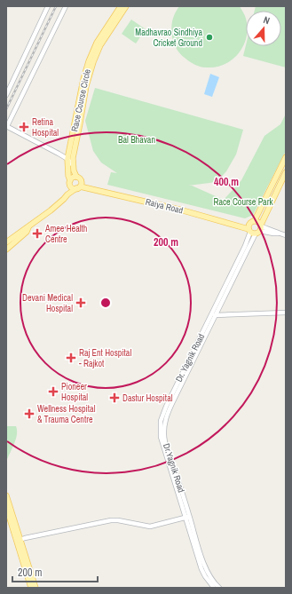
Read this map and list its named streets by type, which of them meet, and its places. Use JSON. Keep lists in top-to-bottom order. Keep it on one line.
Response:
{"streets":{"main road":["Race Course Circle","Raiya Road"],"street":["Dr. Yagnik Road"]},"crossings":[["Race Course Circle","Raiya Road"]],"parks":["Bal Bhavan","Race Course Park"],"places":{"other":["Madhavrao Sindhiya Cricket Ground"],"health":["Retina Hospital","Amee Health Centre","Devani Medical Hospital","Raj Ent Hospital - Rajkot","Pioneer Hospital","Dastur Hospital","Wellness Hospital & Trauma Centre"]},"scale_bar":"200 m","north":"top","rings":["400 m","200 m"]}
